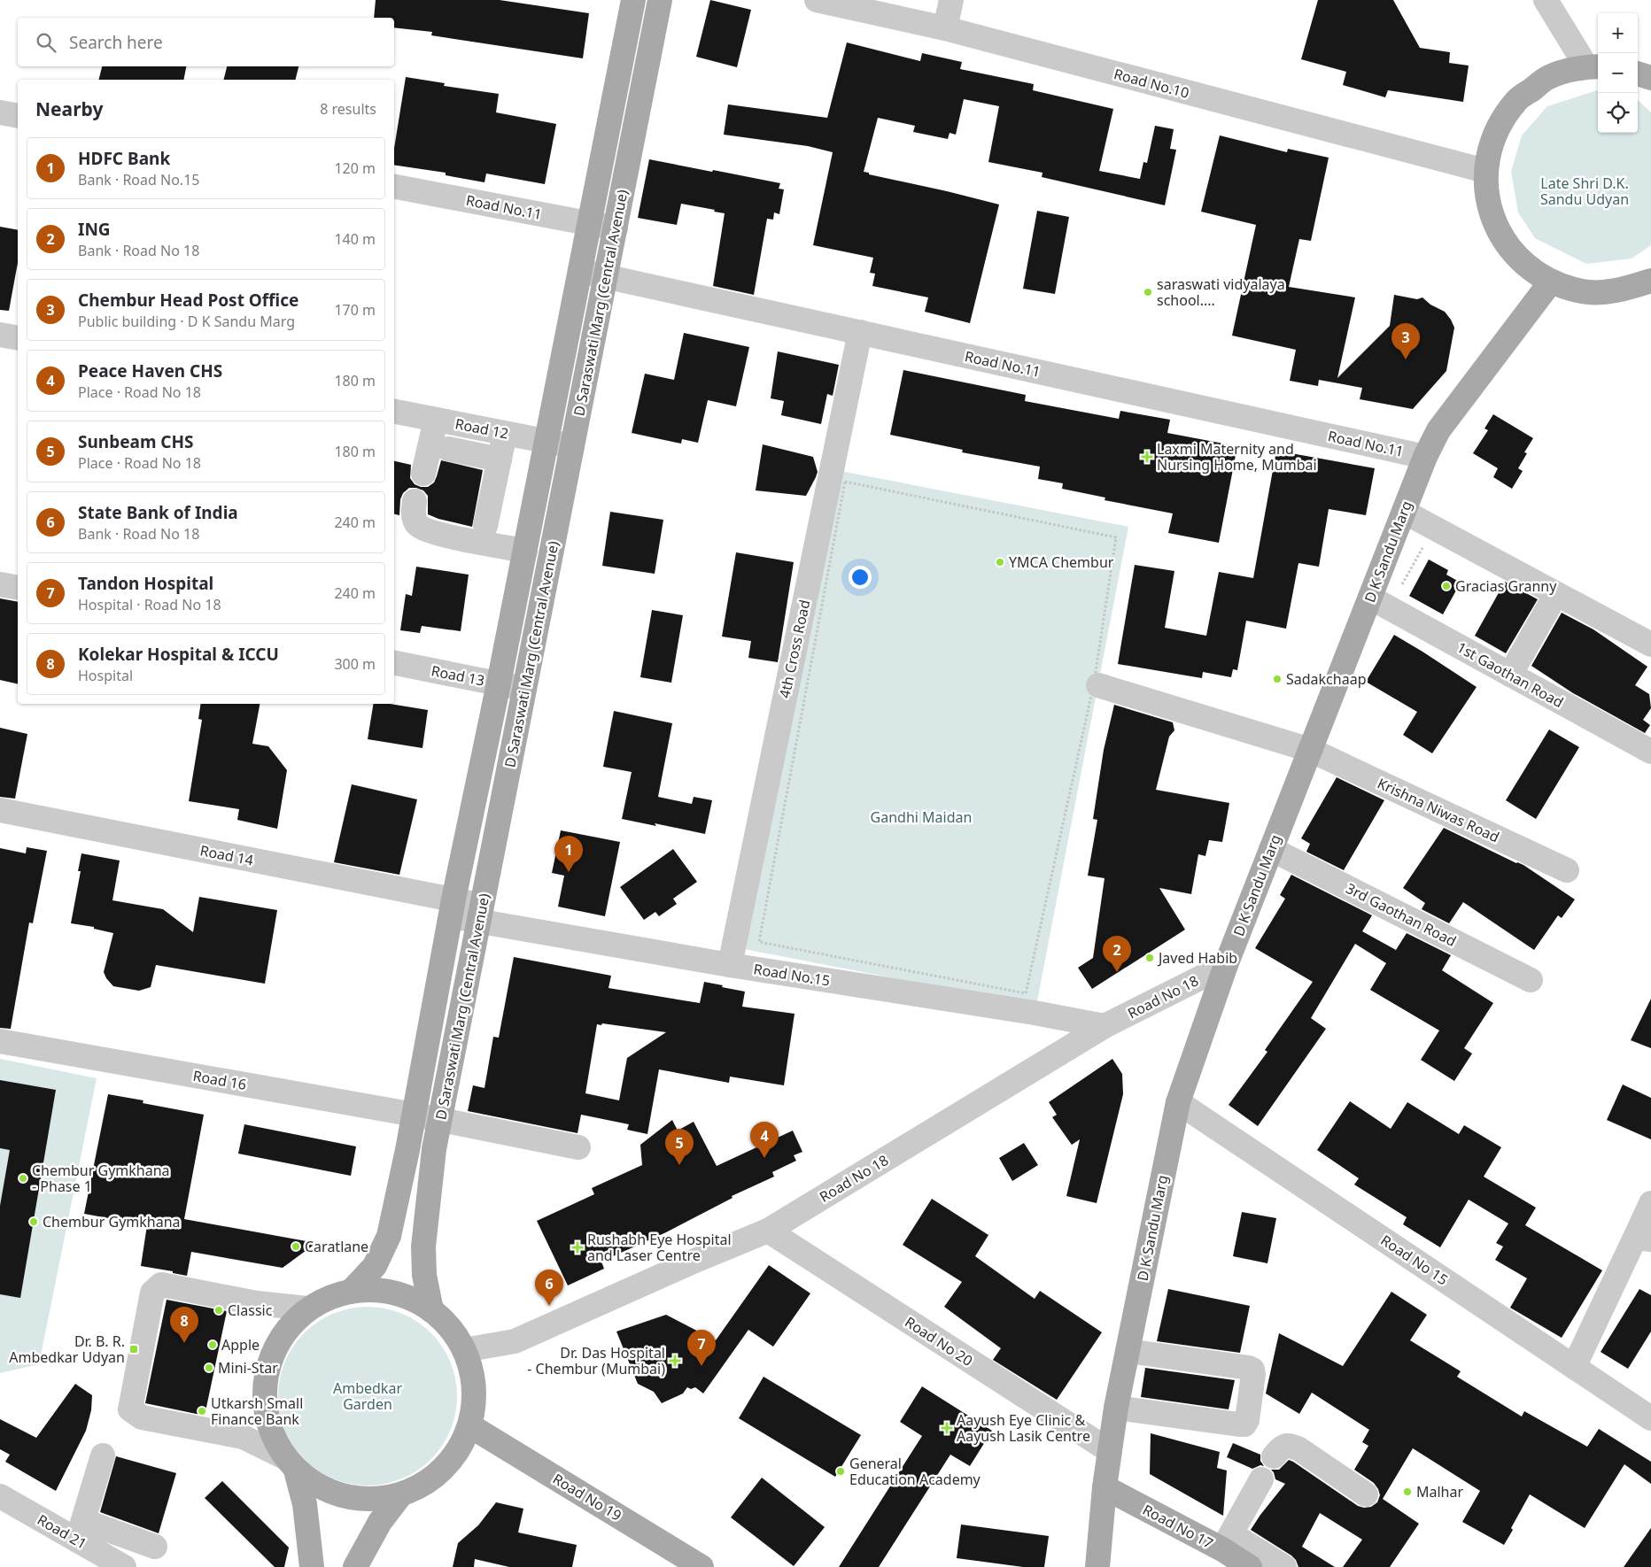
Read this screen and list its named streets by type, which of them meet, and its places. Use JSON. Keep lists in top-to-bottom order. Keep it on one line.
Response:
{"streets":{"main road":["D Saraswati Marg (Central Avenue)","D K Sandu Marg","Road No 19","Road No 17"],"street":["Road No.10","Road No.11","Road 12","4th Cross Road","1st Gaothan Road","Road 13","Krishna Niwas Road","Road 14","3rd Gaothan Road","Road No.15","Road No 18","Road 16","Road No 15","Road No 20","Road 21"]},"crossings":[["Road No.11","D Saraswati Marg (Central Avenue)"],["Road No.11","D K Sandu Marg"],["Road No.11","4th Cross Road"],["D Saraswati Marg (Central Avenue)","Road 12"],["D Saraswati Marg (Central Avenue)","Road 13"],["D Saraswati Marg (Central Avenue)","Road 14"],["D Saraswati Marg (Central Avenue)","Road No.15"],["D Saraswati Marg (Central Avenue)","Road 16"],["D K Sandu Marg","1st Gaothan Road"],["D K Sandu Marg","Krishna Niwas Road"],["D K Sandu Marg","3rd Gaothan Road"],["D K Sandu Marg","Road No 18"],["D K Sandu Marg","Road No 15"],["D K Sandu Marg","Road No 20"],["D K Sandu Marg","Road No 17"],["4th Cross Road","Road No.15"],["Road 14","Road No.15"],["Road No.15","Road No 18"],["Road No 18","Road No 20"]],"parks":["Late Shri D.K. Sandu Udyan","Gandhi Maidan","Ambedkar Garden"],"places":{"other":["saraswati vidyalaya school....","YMCA Chembur","Gracias Granny","Sadakchaap","Javed Habib","Chembur Gymkhana - Phase 1","Chembur Gymkhana","Caratlane","Classic","Apple","Mini-Star","Utkarsh Small Finance Bank","General Education Academy","Malhar"],"health":["Laxmi Maternity and Nursing Home, Mumbai","Rushabh Eye Hospital and Laser Centre","Dr. Das Hospital - Chembur (Mumbai)","Aayush Eye Clinic & Aayush Lasik Centre"],"transit":["Dr. B. R. Ambedkar Udyan"]},"page":{"map_buttons":["+","−"],"search":"Search here","heading":["Nearby","8 results"],"list":[{"mark":"1","name":"HDFC Bank","note":"Bank · Road No.15","value":"120 m"},{"mark":"2","name":"ING","note":"Bank · Road No 18","value":"140 m"},{"mark":"3","name":"Chembur Head Post Office","note":"Public building · D K Sandu Marg","value":"170 m"},{"mark":"4","name":"Peace Haven CHS","note":"Place · Road No 18","value":"180 m"},{"mark":"5","name":"Sunbeam CHS","note":"Place · Road No 18","value":"180 m"},{"mark":"6","name":"State Bank of India","note":"Bank · Road No 18","value":"240 m"},{"mark":"7","name":"Tandon Hospital","note":"Hospital · Road No 18","value":"240 m"},{"mark":"8","name":"Kolekar Hospital & ICCU","note":"Hospital","value":"300 m"}],"pins":["3","1","2","4","5","6","8","7"]}}
